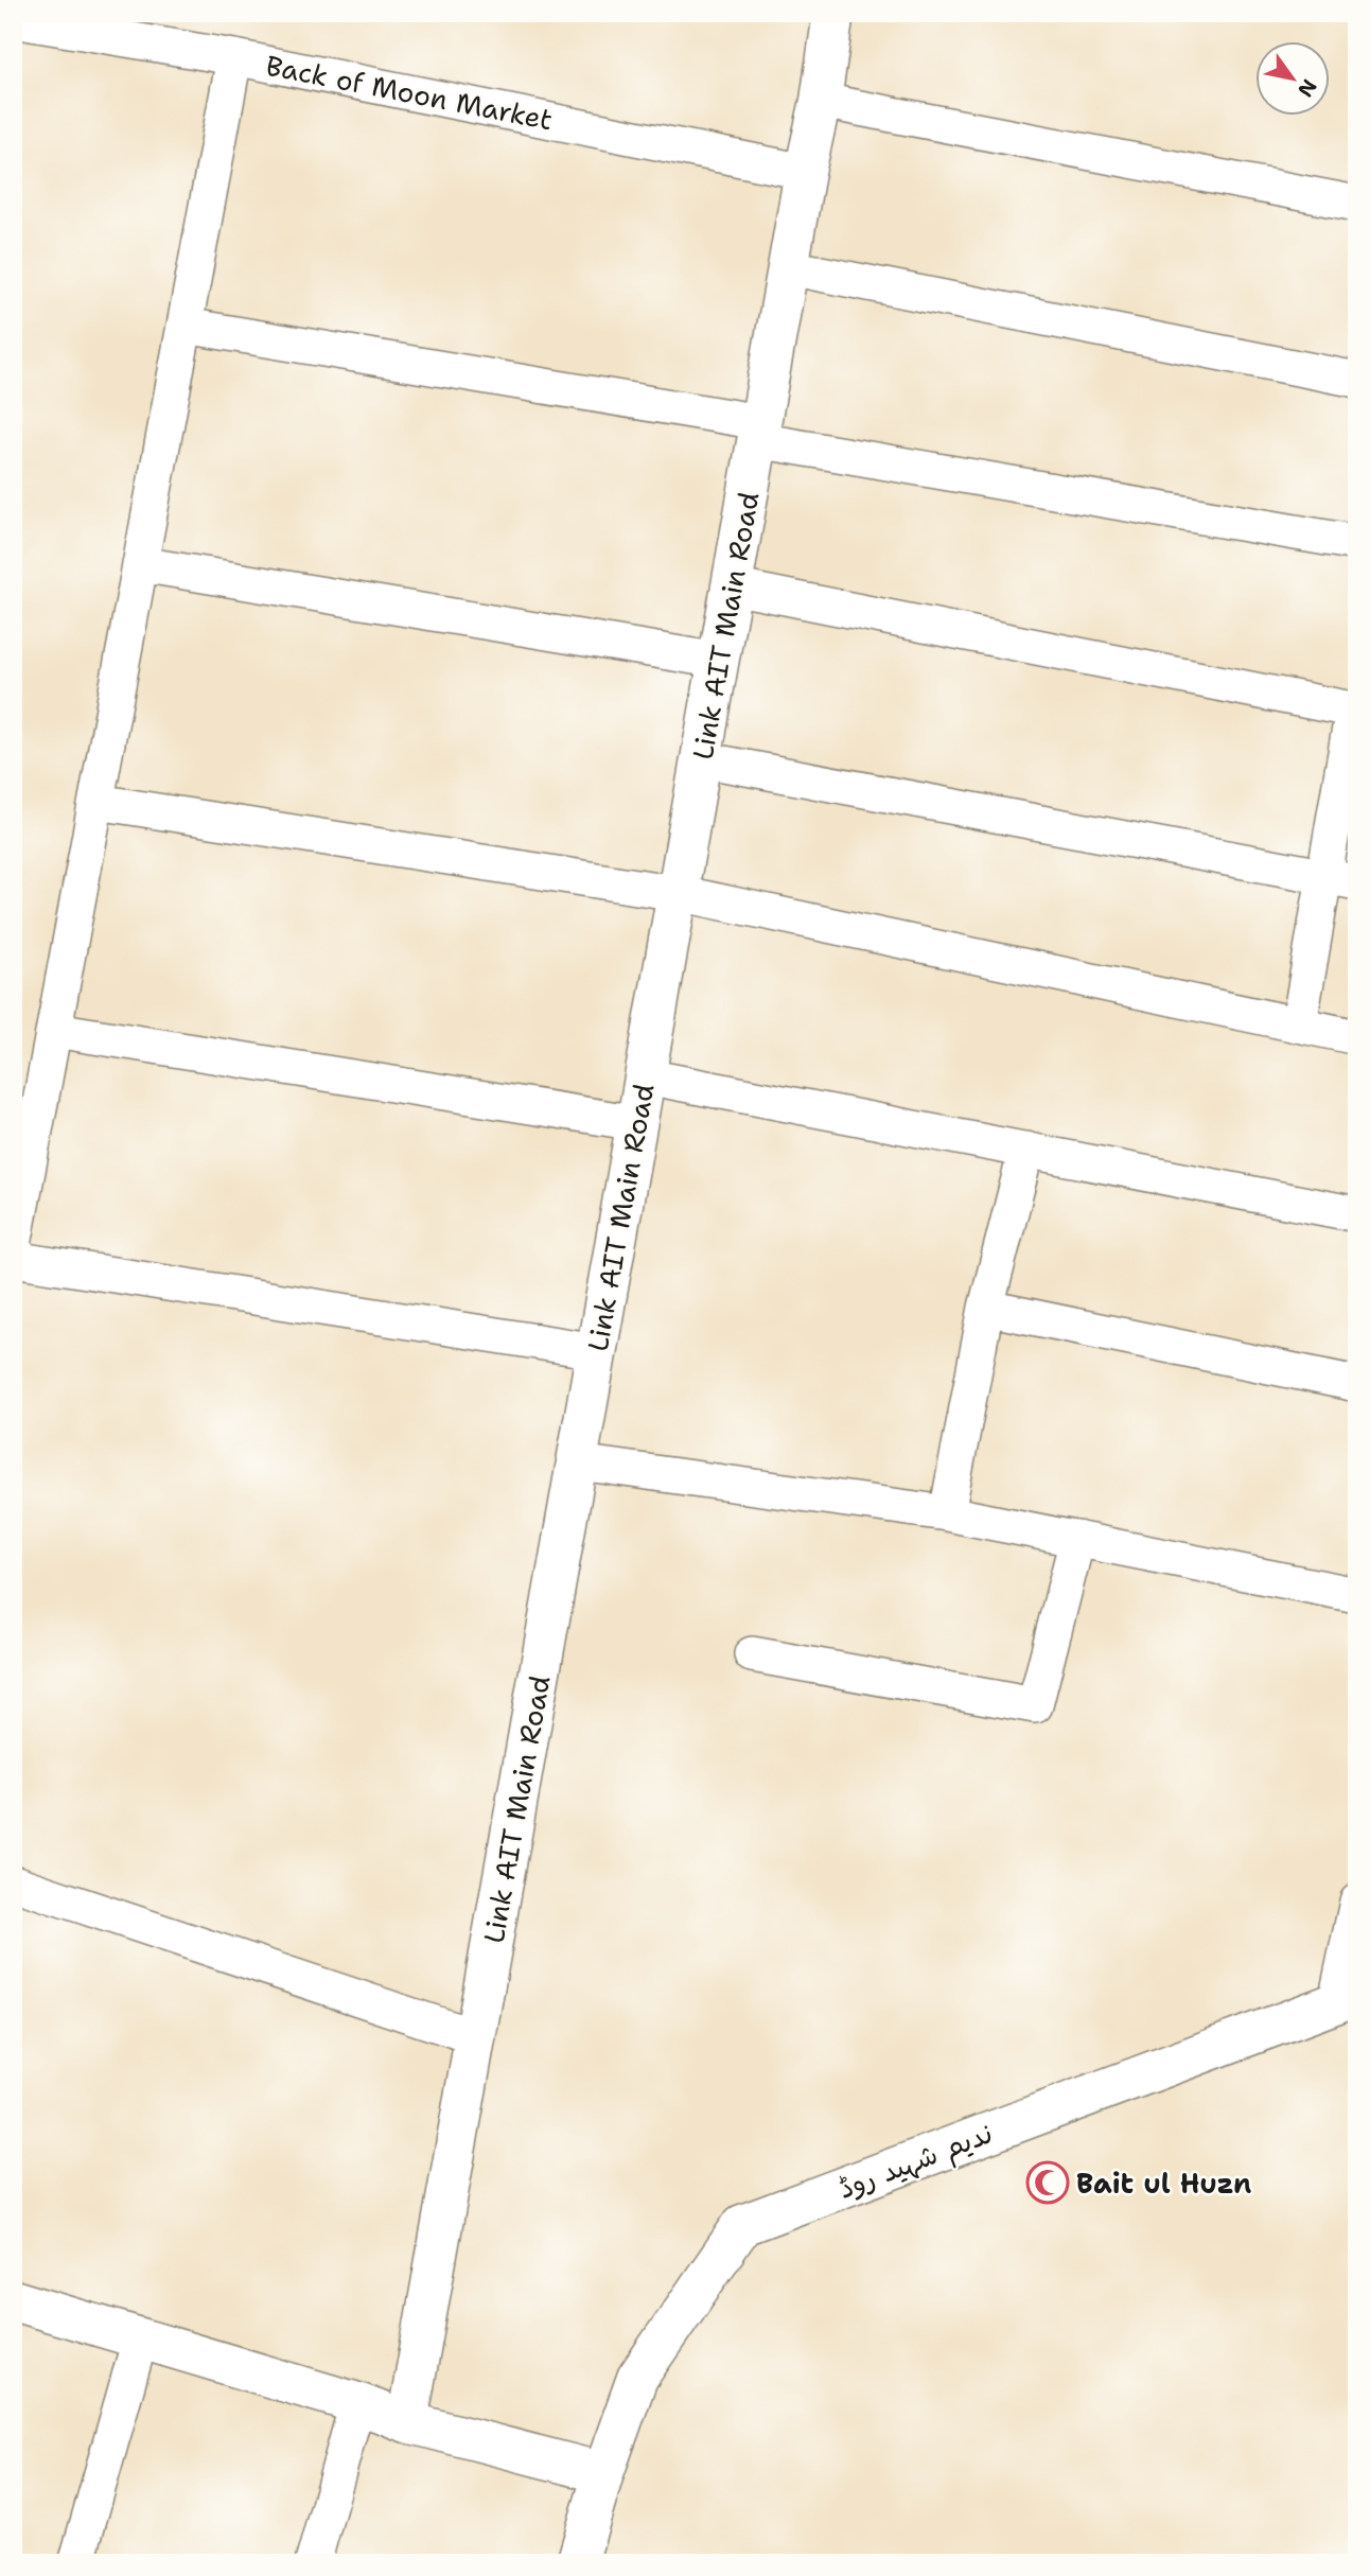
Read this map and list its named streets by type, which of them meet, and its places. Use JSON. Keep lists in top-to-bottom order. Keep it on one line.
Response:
{"streets":{"street":["Back of Moon Market","Link AIT Main Road","ندیم شہید روڈ"]},"crossings":[["Back of Moon Market","Link AIT Main Road"]],"places":{"mosque":["Bait ul Huzn"]},"north":"bottom right"}
